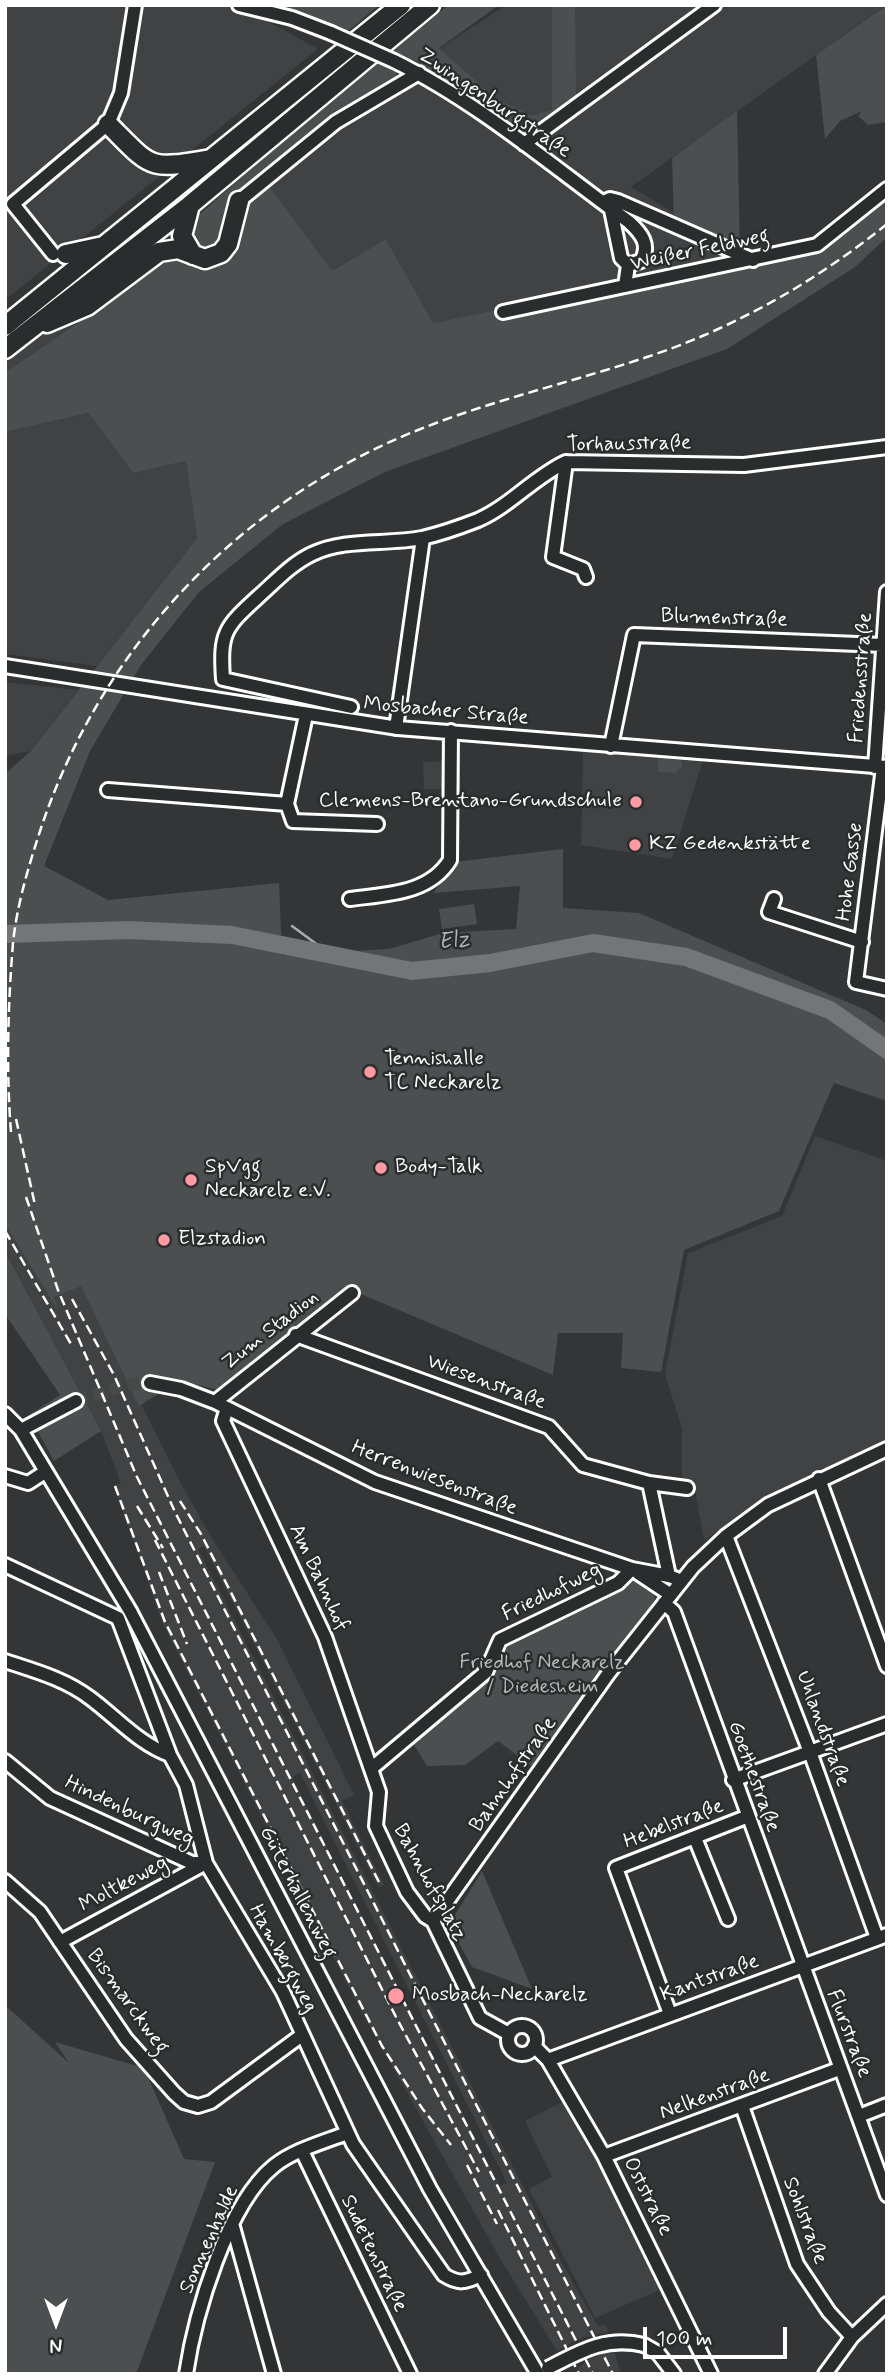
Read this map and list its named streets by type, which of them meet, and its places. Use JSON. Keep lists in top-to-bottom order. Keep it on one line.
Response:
{"streets":{"street":["Zwingenburgstraße","Weißer Feldweg","Torhausstraße","Blumenstraße","Friedensstraße","Mosbacher Straße","Hohe Gasse","Zum Stadion","Wiesenstraße","Herrenwiesenstraße","Am Bahnhof","Friedhofweg","Uhlandstraße","Bahnhofstraße","Goethestraße","Hindenburgweg","Hebelstraße","Bahnhofsplatz","Moltkeweg","Güterhallenweg","Hambergweg","Kantstraße","Bismarckweg","Flurstraße","Nelkenstraße","Oststraße","Sohlstraße","Sonnenhalde","Sudetenstraße"]},"crossings":[["Zwingenburgstraße","Weißer Feldweg"],["Blumenstraße","Friedensstraße"],["Blumenstraße","Mosbacher Straße"],["Friedensstraße","Mosbacher Straße"],["Friedensstraße","Hohe Gasse"],["Mosbacher Straße","Hohe Gasse"],["Zum Stadion","Wiesenstraße"],["Zum Stadion","Herrenwiesenstraße"],["Herrenwiesenstraße","Am Bahnhof"],["Herrenwiesenstraße","Friedhofweg"],["Herrenwiesenstraße","Bahnhofstraße"],["Herrenwiesenstraße","Goethestraße"],["Am Bahnhof","Friedhofweg"],["Am Bahnhof","Bahnhofsplatz"],["Friedhofweg","Bahnhofsplatz"],["Uhlandstraße","Bahnhofstraße"],["Uhlandstraße","Kantstraße"],["Bahnhofstraße","Goethestraße"],["Bahnhofstraße","Bahnhofsplatz"],["Goethestraße","Hebelstraße"],["Goethestraße","Kantstraße"],["Goethestraße","Flurstraße"],["Hindenburgweg","Moltkeweg"],["Hindenburgweg","Hambergweg"],["Hebelstraße","Kantstraße"],["Bahnhofsplatz","Oststraße"],["Moltkeweg","Hambergweg"],["Moltkeweg","Bismarckweg"],["Güterhallenweg","Hambergweg"],["Hambergweg","Bismarckweg"],["Hambergweg","Sonnenhalde"],["Kantstraße","Flurstraße"],["Kantstraße","Oststraße"],["Flurstraße","Nelkenstraße"],["Nelkenstraße","Oststraße"],["Nelkenstraße","Sohlstraße"],["Sonnenhalde","Sudetenstraße"]],"water":["Elz"],"parks":["Friedhof Neckarelz / Diedesheim"],"places":["Clemens-Brentano-Grundschule","KZ Gedenkstätte","Tennishalle TC Neckarelz","Body-Talk","SpVgg Neckarelz e.V.","Elzstadion","Mosbach-Neckarelz"],"scale_bar":"100 m","north":"bottom"}
